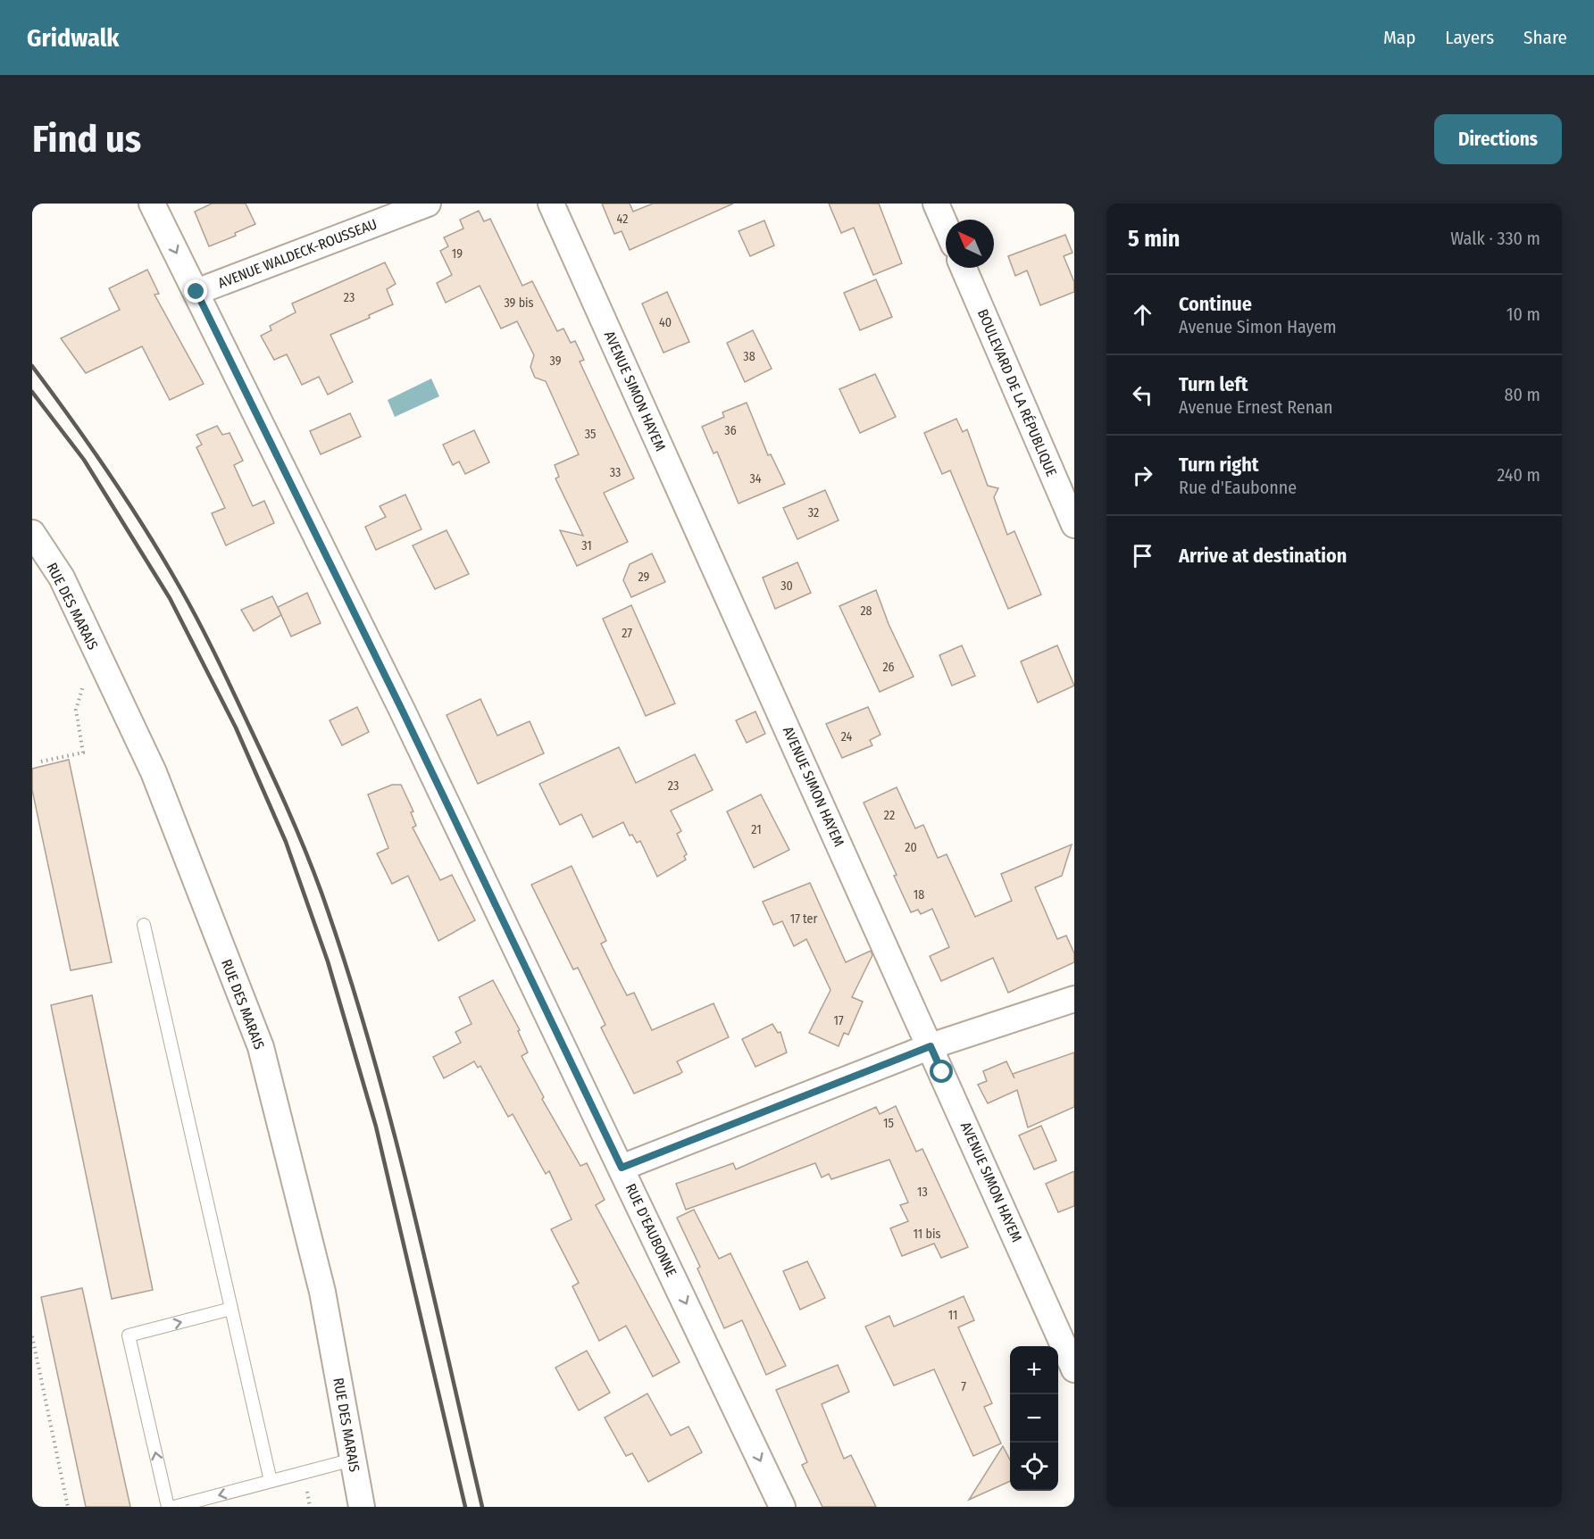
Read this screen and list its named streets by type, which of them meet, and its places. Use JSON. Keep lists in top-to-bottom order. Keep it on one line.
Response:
{"streets":{"street":["AVENUE WALDECK-ROUSSEAU","AVENUE SIMON HAYEM","BOULEVARD DE LA RÉPUBLIQUE","RUE DES MARAIS","RUE D'EAUBONNE"]},"crossings":[["AVENUE WALDECK-ROUSSEAU","RUE D'EAUBONNE"]],"house_numbers":["42","19","23","39 bis","40","38","39","36","35","33","34","32","31","29","30","28","27","26","24","23","22","21","20","18","17 ter","17","15","13","11 bis","11","7"],"north":"top left","page":{"header":"Gridwalk","nav":["Map","Layers","Share"],"buttons":"Directions","title":"Find us","heading":["5 min","Walk · 330 m"],"list":[["Continue","Avenue Simon Hayem","10 m"],["Turn left","Avenue Ernest Renan","80 m"],["Turn right","Rue d'Eaubonne","240 m"],"Arrive at destination"],"map_buttons":["+","−"]}}
